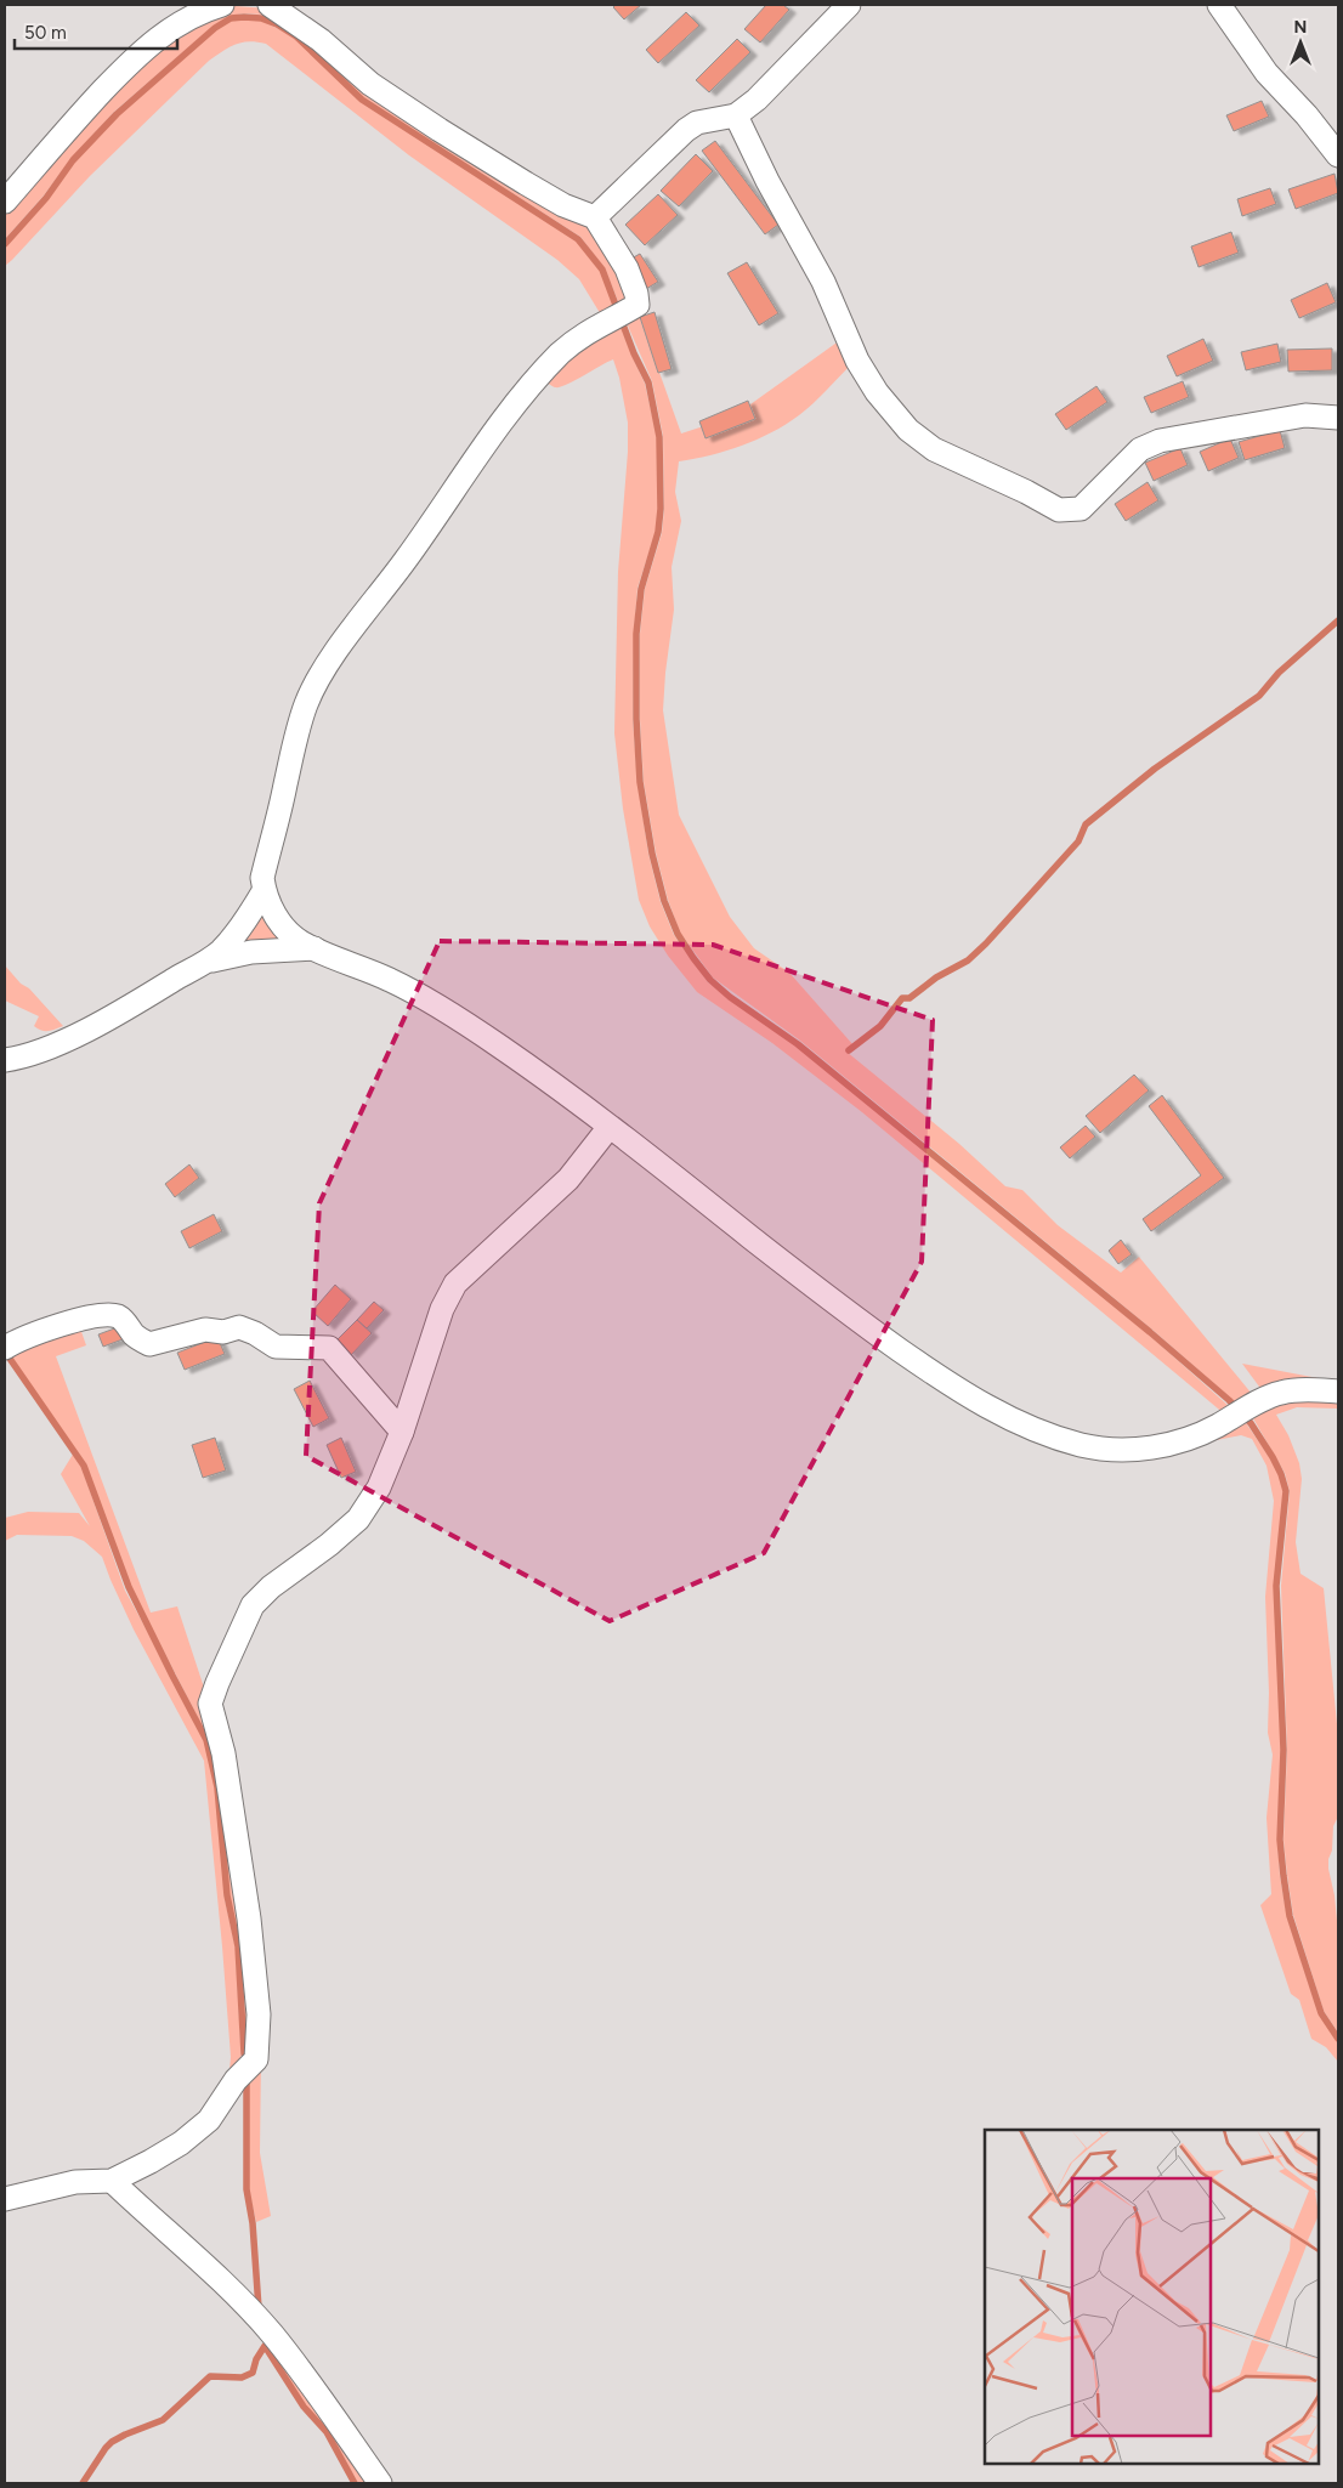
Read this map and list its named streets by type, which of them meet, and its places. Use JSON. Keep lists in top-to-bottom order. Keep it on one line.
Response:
{"scale_bar":"50 m","north":"top"}
